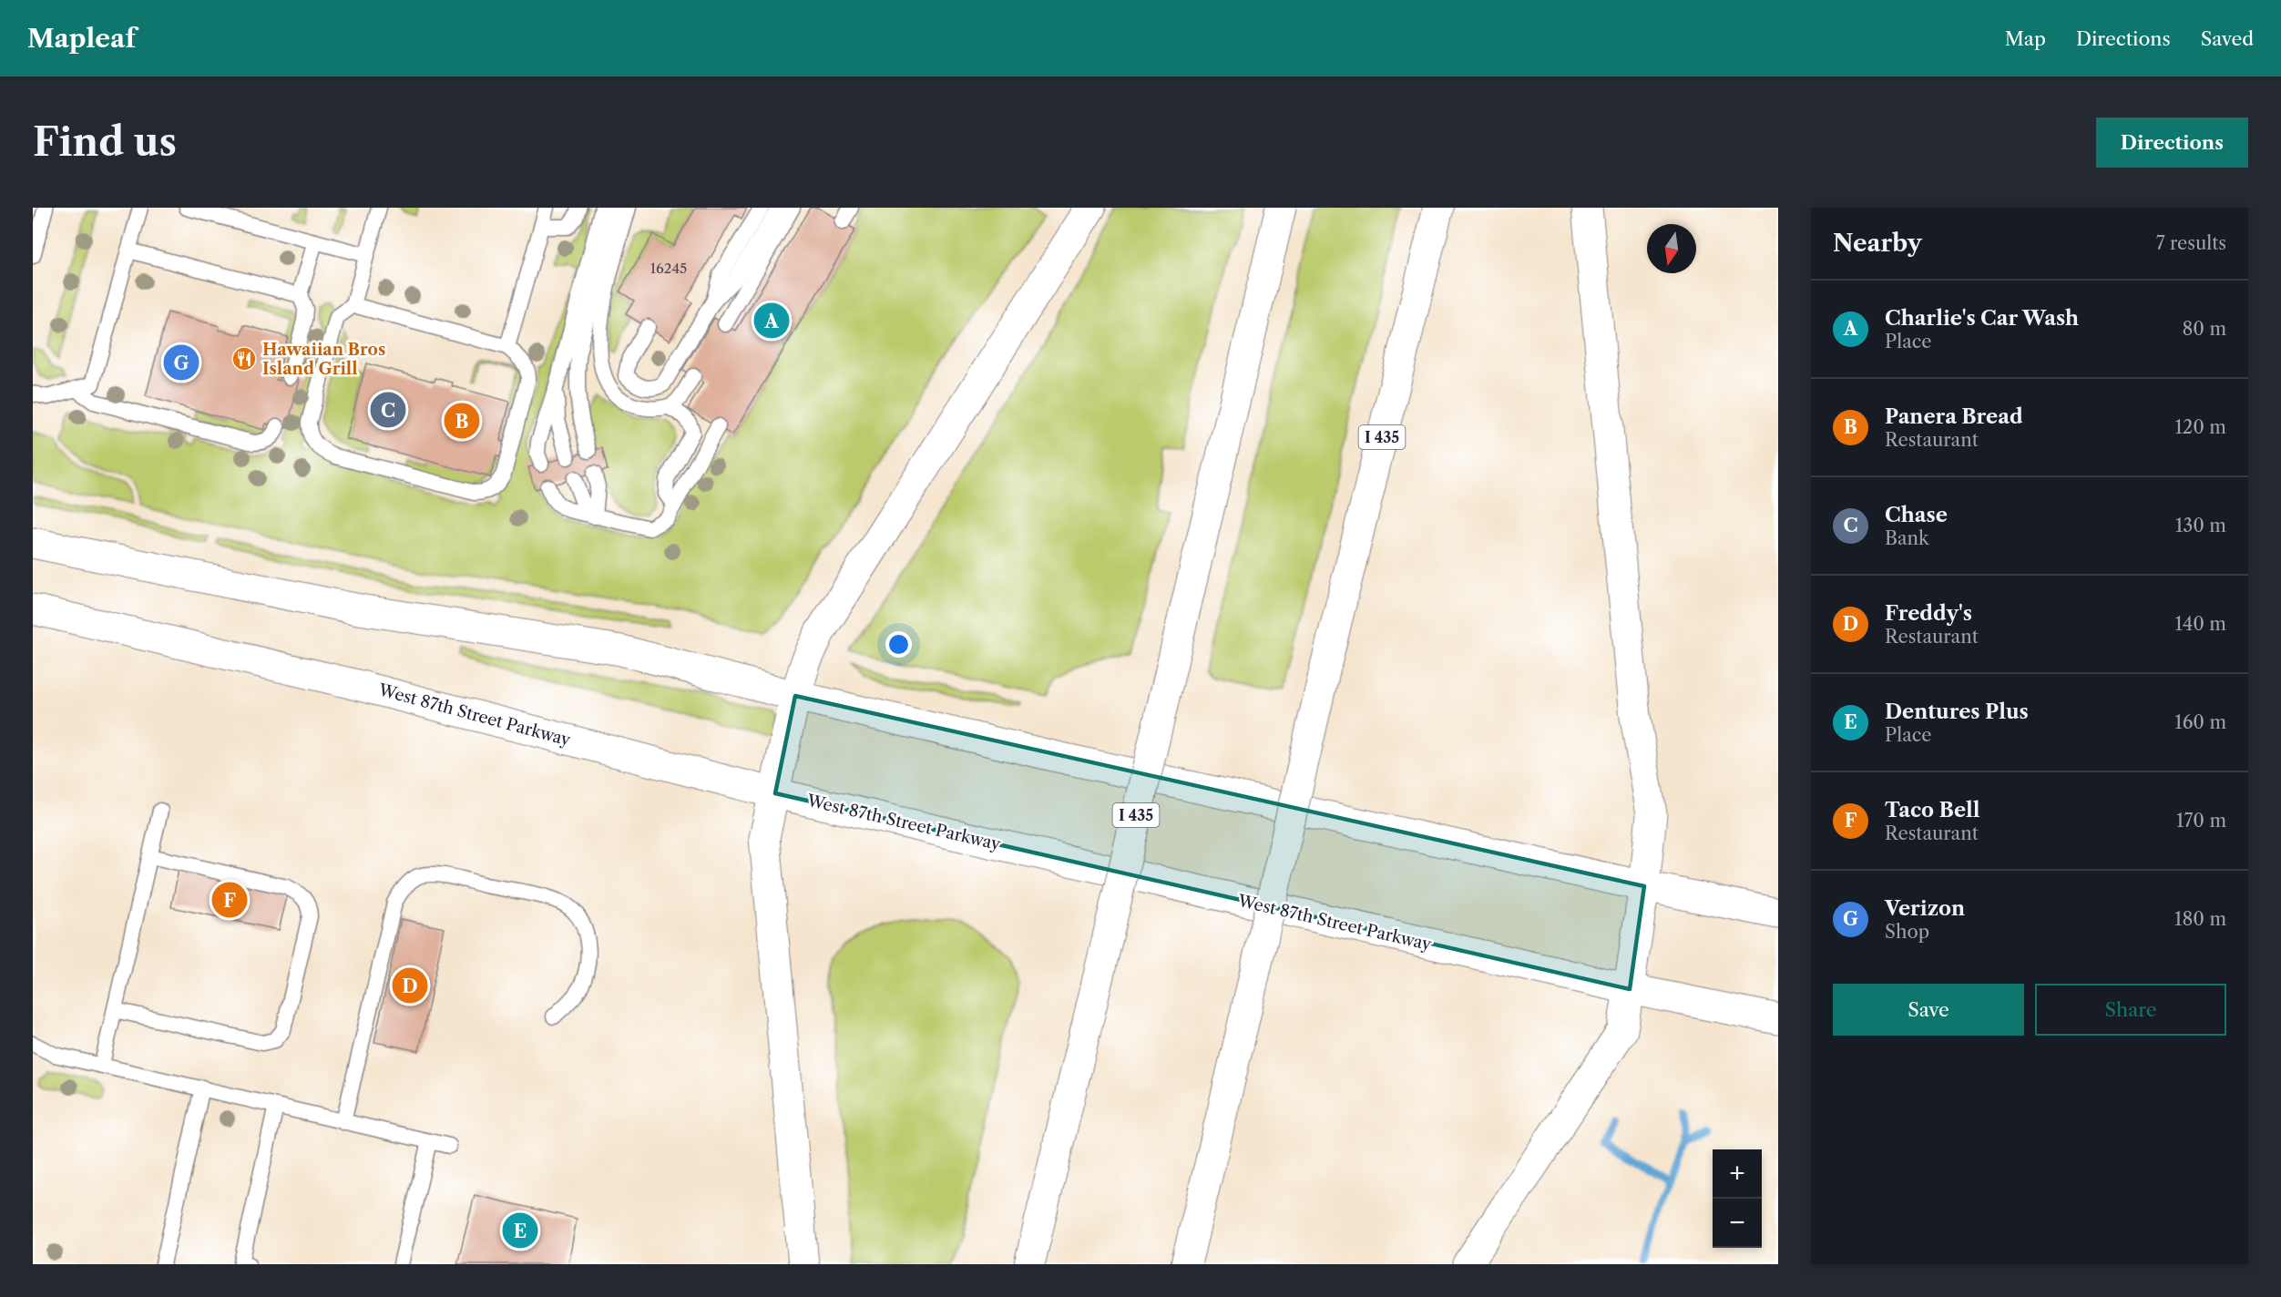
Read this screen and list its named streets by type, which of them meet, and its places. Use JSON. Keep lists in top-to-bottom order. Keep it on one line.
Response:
{"streets":{"main road":["I 435","West 87th Street Parkway"]},"places":{"restaurant":["Hawaiian Bros Island Grill"]},"house_numbers":["16245"],"north":"bottom","page":{"header":"Mapleaf","nav":["Map","Directions","Saved"],"buttons":["Directions",["Save","Share"]],"title":"Find us","heading":["Nearby","7 results"],"list":[{"mark":"A","name":"Charlie's Car Wash","note":"Place","value":"80 m"},{"mark":"B","name":"Panera Bread","note":"Restaurant","value":"120 m"},{"mark":"C","name":"Chase","note":"Bank","value":"130 m"},{"mark":"D","name":"Freddy's","note":"Restaurant","value":"140 m"},{"mark":"E","name":"Dentures Plus","note":"Place","value":"160 m"},{"mark":"F","name":"Taco Bell","note":"Restaurant","value":"170 m"},{"mark":"G","name":"Verizon","note":"Shop","value":"180 m"}],"pins":["A","G","C","B","F","D","E"],"map_buttons":["+","−"]}}
